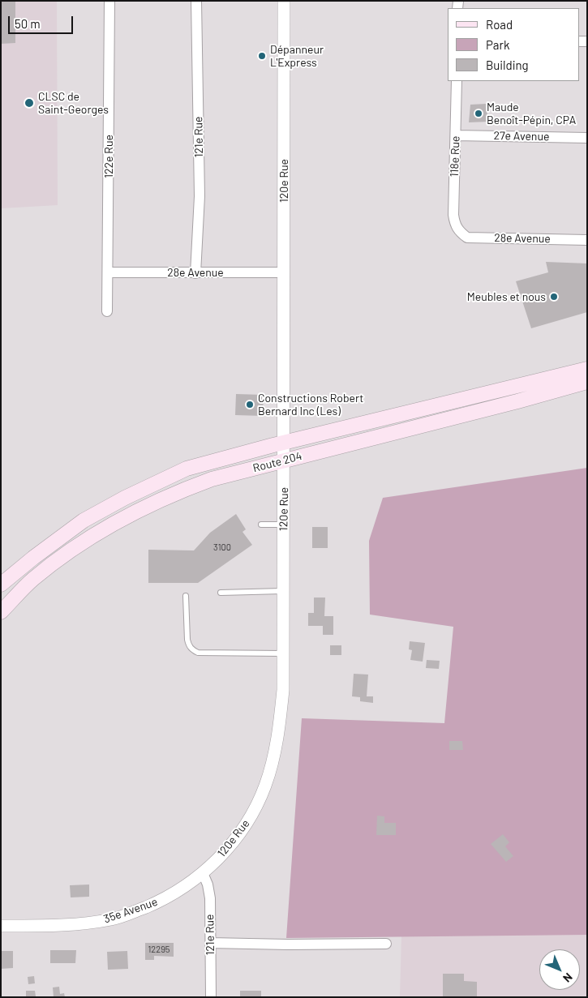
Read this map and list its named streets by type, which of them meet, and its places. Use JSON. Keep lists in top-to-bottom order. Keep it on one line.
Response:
{"streets":{"main road":["Route 204"],"street":["27e Avenue","121e Rue","122e Rue","118e Rue","120e Rue","28e Avenue","35e Avenue"]},"crossings":[["27e Avenue","118e Rue"],["121e Rue","120e Rue"],["121e Rue","28e Avenue"],["121e Rue","35e Avenue"],["122e Rue","28e Avenue"],["118e Rue","28e Avenue"],["120e Rue","28e Avenue"],["120e Rue","Route 204"],["120e Rue","35e Avenue"]],"places":["Dépanneur L'Express","CLSC de Saint-Georges","Maude Benoît-Pépin, CPA","Meubles et nous","Constructions Robert Bernard Inc (Les)"],"house_numbers":["3100","12295"],"legend":["Road","Park","Building"],"scale_bar":"50 m","north":"bottom right"}
